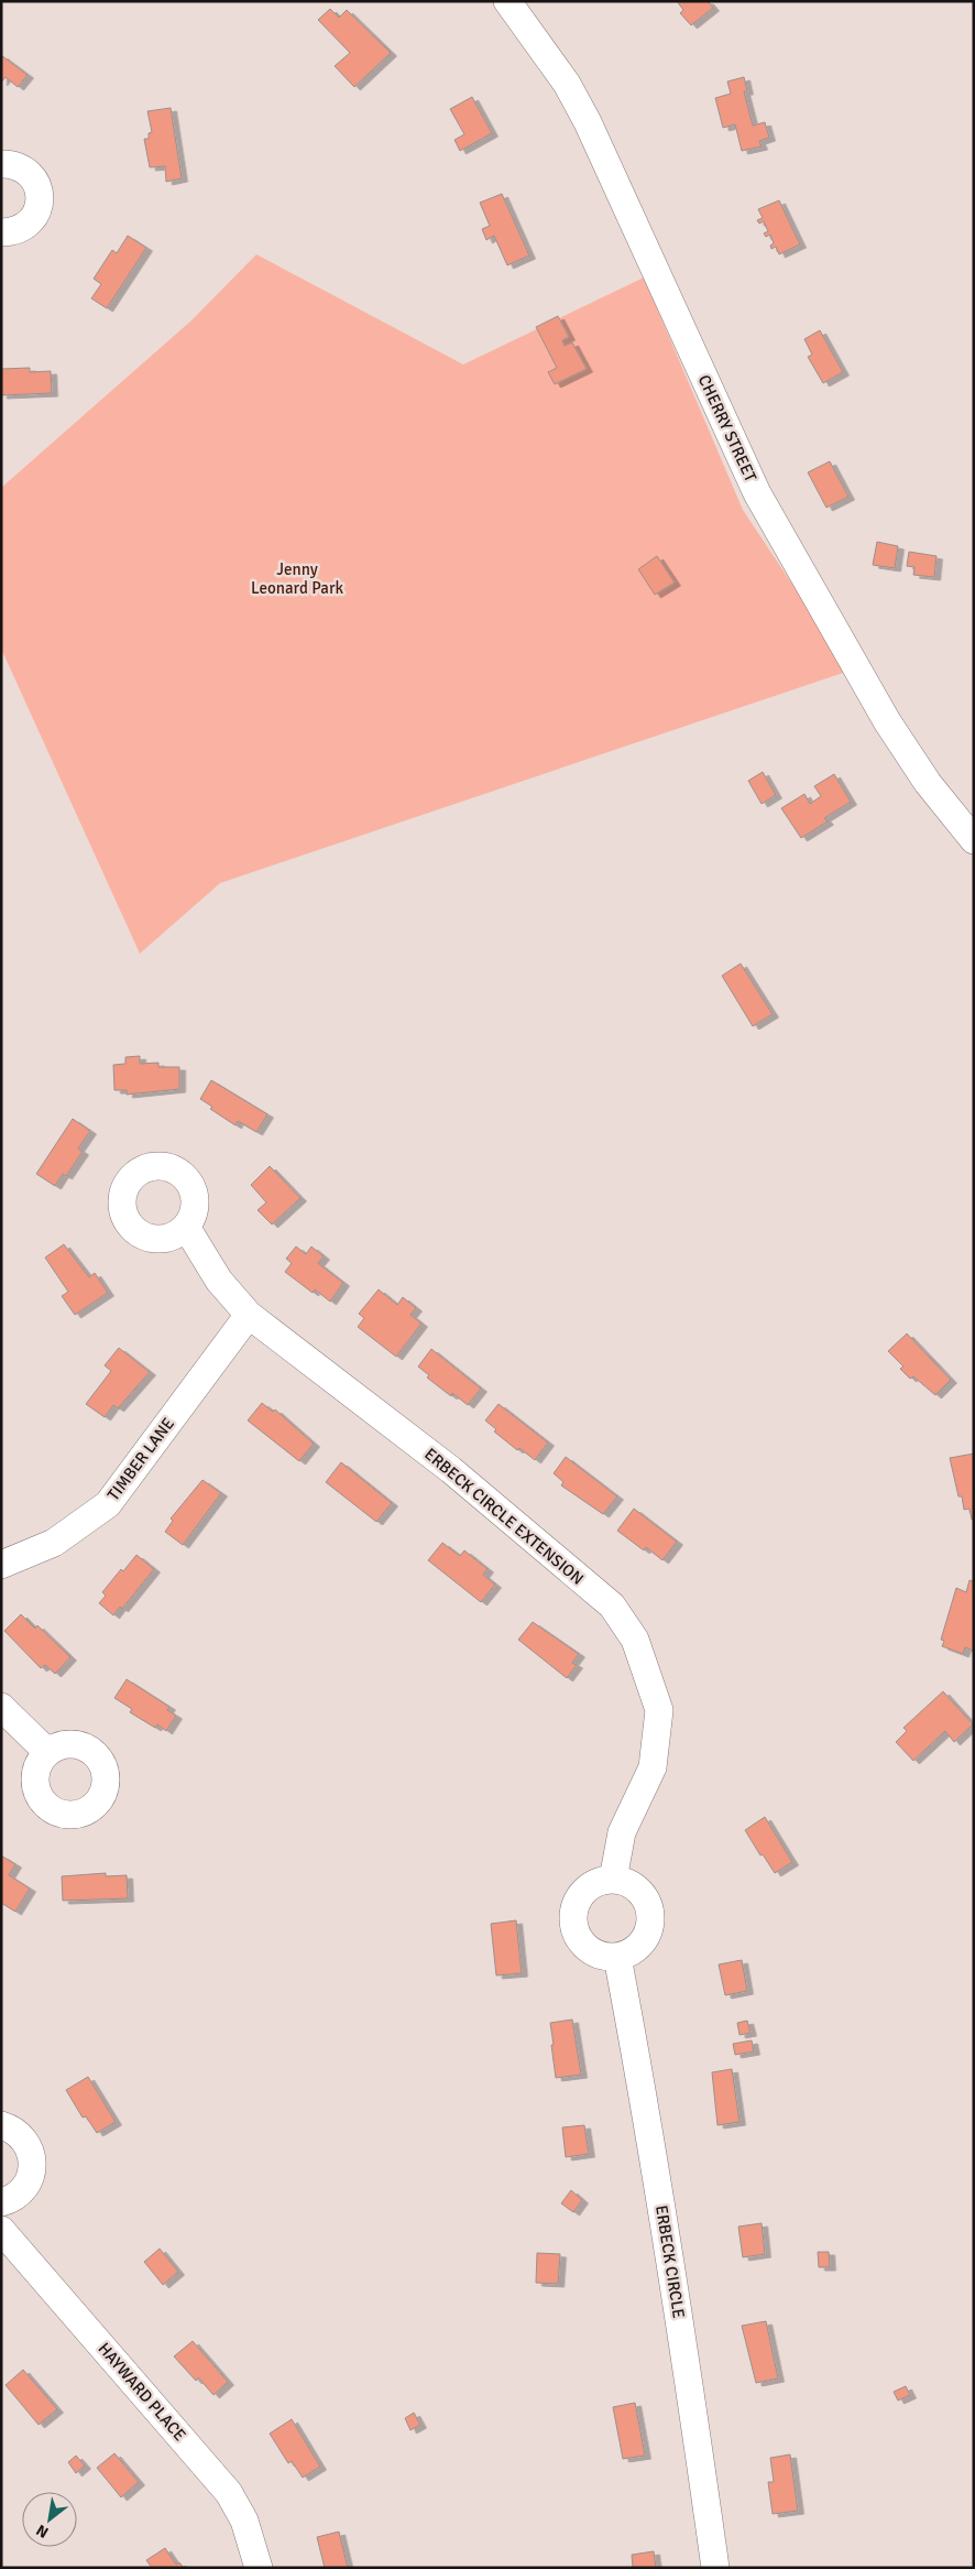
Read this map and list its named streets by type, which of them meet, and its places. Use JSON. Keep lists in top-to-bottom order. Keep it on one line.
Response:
{"streets":{"street":["CHERRY STREET","TIMBER LANE","ERBECK CIRCLE EXTENSION","ERBECK CIRCLE","HAYWARD PLACE"]},"crossings":[["TIMBER LANE","ERBECK CIRCLE EXTENSION"],["ERBECK CIRCLE EXTENSION","ERBECK CIRCLE"]],"parks":["Jenny Leonard Park"],"north":"bottom left"}
